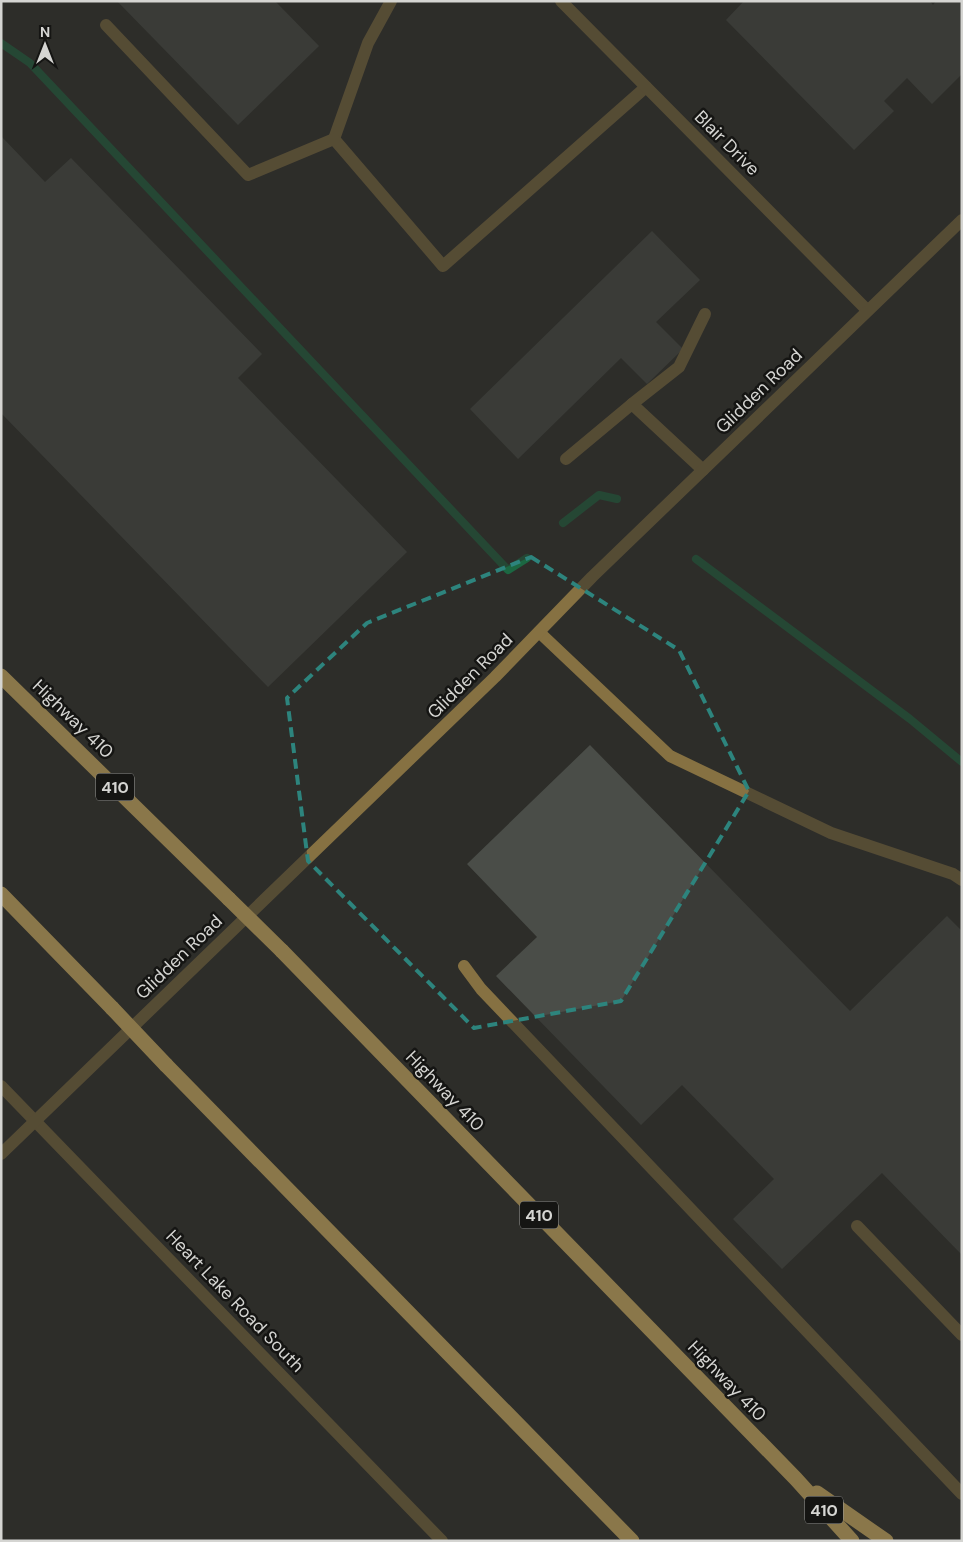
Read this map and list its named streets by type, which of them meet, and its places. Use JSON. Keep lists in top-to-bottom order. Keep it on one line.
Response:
{"streets":{"highway":["Highway 410","410"],"street":["Blair Drive","Glidden Road","Heart Lake Road South"]},"crossings":[["Blair Drive","Glidden Road"],["Glidden Road","Heart Lake Road South"]],"north":"top"}
